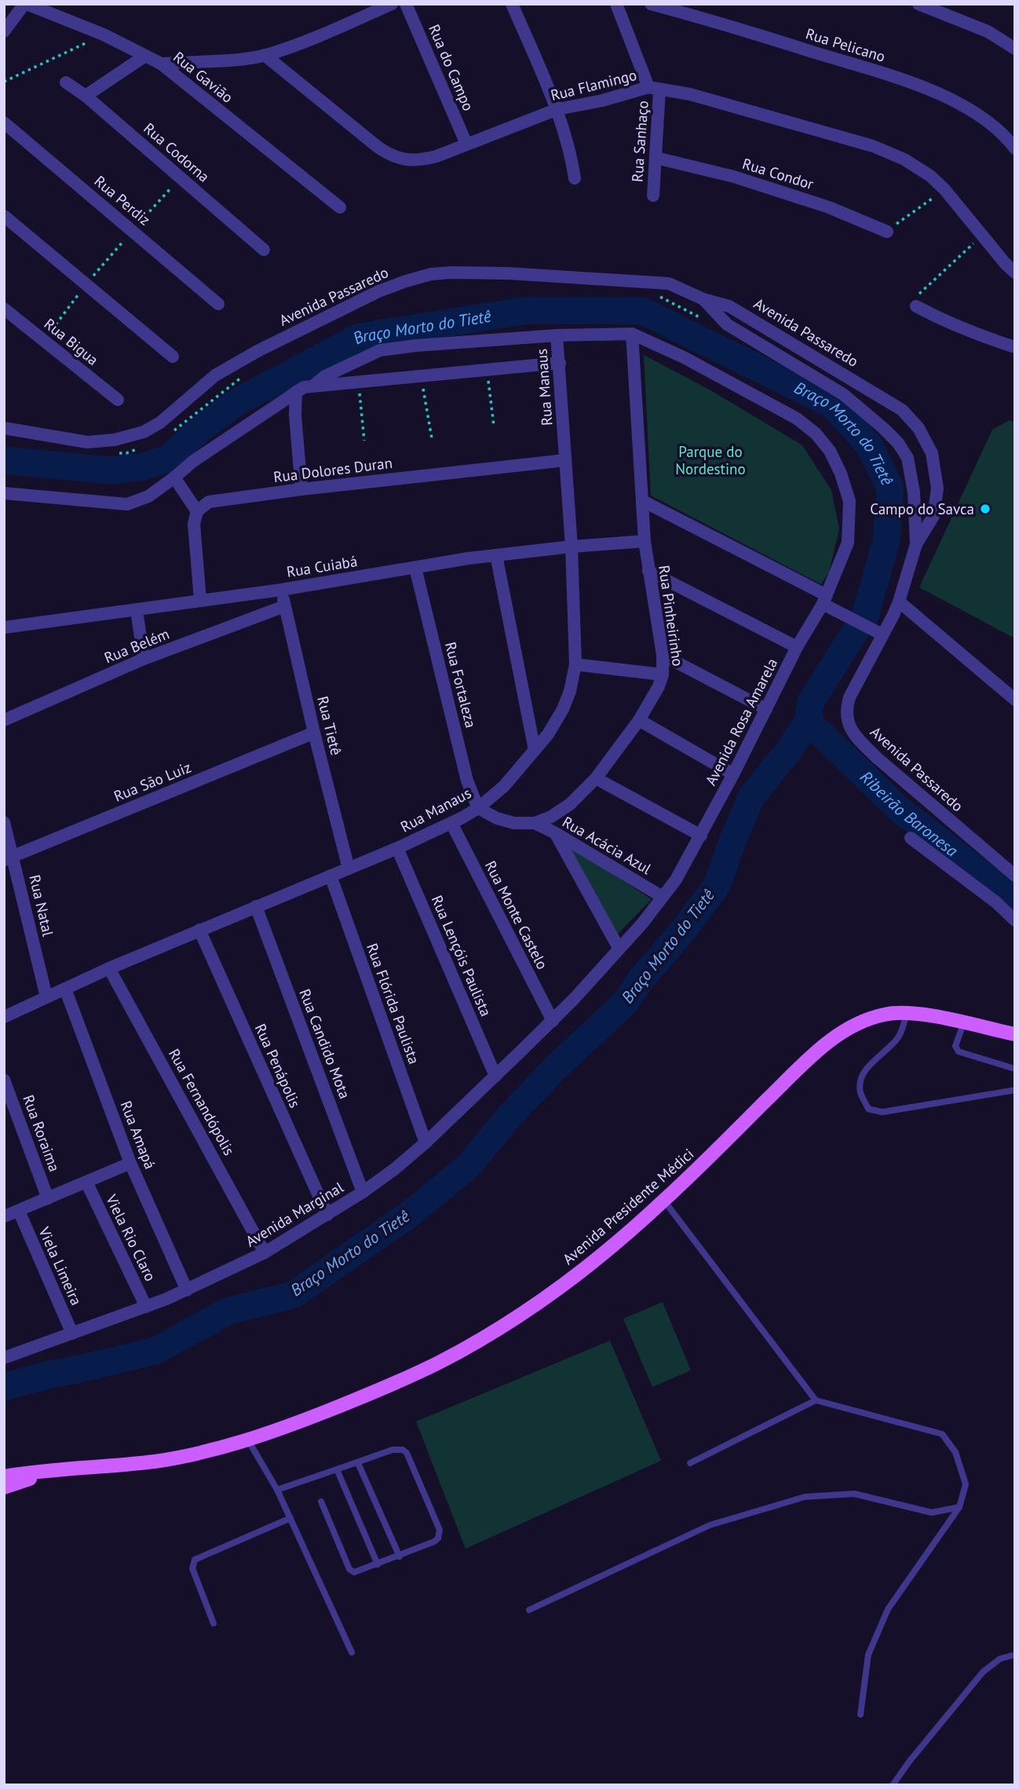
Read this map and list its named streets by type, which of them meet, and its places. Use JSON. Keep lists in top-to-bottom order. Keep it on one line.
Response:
{"streets":{"main road":["Avenida Presidente Médici"],"street":["Rua Pelicano","Rua do Campo","Rua Gavião","Rua Flamingo","Rua Sanhaço","Rua Codorna","Rua Condor","Rua Perdiz","Avenida Passaredo","Rua Bigua","Rua Manaus","Rua Dolores Duran","Rua Cuiabá","Rua Pinheirinho","Rua Belém","Rua Fortaleza","Avenida Rosa Amarela","Rua Tietê","Rua São Luiz","Rua Acácia Azul","Rua Natal","Rua Monte Castelo","Rua Lençóis Paulista","Rua Flórida Paulista","Rua Candido Mota","Rua Penápolis","Rua Fernandópolis","Rua Roraima","Rua Amapá","Avenida Marginal","Viela Rio Claro","Viela Limeira"]},"crossings":[["Rua do Campo","Rua Flamingo"],["Rua Flamingo","Rua Sanhaço"],["Rua Sanhaço","Rua Condor"],["Rua Manaus","Rua Dolores Duran"],["Rua Manaus","Rua Cuiabá"],["Rua Manaus","Rua Pinheirinho"],["Rua Manaus","Rua Fortaleza"],["Rua Manaus","Rua Tietê"],["Rua Manaus","Rua Natal"],["Rua Manaus","Rua Monte Castelo"],["Rua Manaus","Rua Lençóis Paulista"],["Rua Manaus","Rua Flórida Paulista"],["Rua Manaus","Rua Candido Mota"],["Rua Manaus","Rua Penápolis"],["Rua Manaus","Rua Fernandópolis"],["Rua Manaus","Rua Amapá"],["Rua Cuiabá","Rua Pinheirinho"],["Rua Cuiabá","Rua Fortaleza"],["Rua Cuiabá","Rua Tietê"],["Rua Pinheirinho","Rua Fortaleza"],["Rua Pinheirinho","Avenida Rosa Amarela"],["Rua Pinheirinho","Rua Acácia Azul"],["Rua Belém","Rua Tietê"],["Avenida Rosa Amarela","Rua Acácia Azul"],["Avenida Rosa Amarela","Rua Monte Castelo"],["Avenida Rosa Amarela","Avenida Marginal"],["Rua Tietê","Rua São Luiz"],["Rua São Luiz","Rua Natal"],["Rua Monte Castelo","Avenida Marginal"],["Rua Lençóis Paulista","Avenida Marginal"],["Rua Flórida Paulista","Avenida Marginal"],["Rua Candido Mota","Avenida Marginal"],["Rua Penápolis","Avenida Marginal"],["Rua Fernandópolis","Avenida Marginal"],["Rua Amapá","Avenida Marginal"],["Avenida Marginal","Viela Rio Claro"],["Avenida Marginal","Viela Limeira"]],"water":["Braço Morto do Tietê","Ribeirão Baronesa"],"parks":["Parque do Nordestino"],"places":["Campo do Savca"]}
